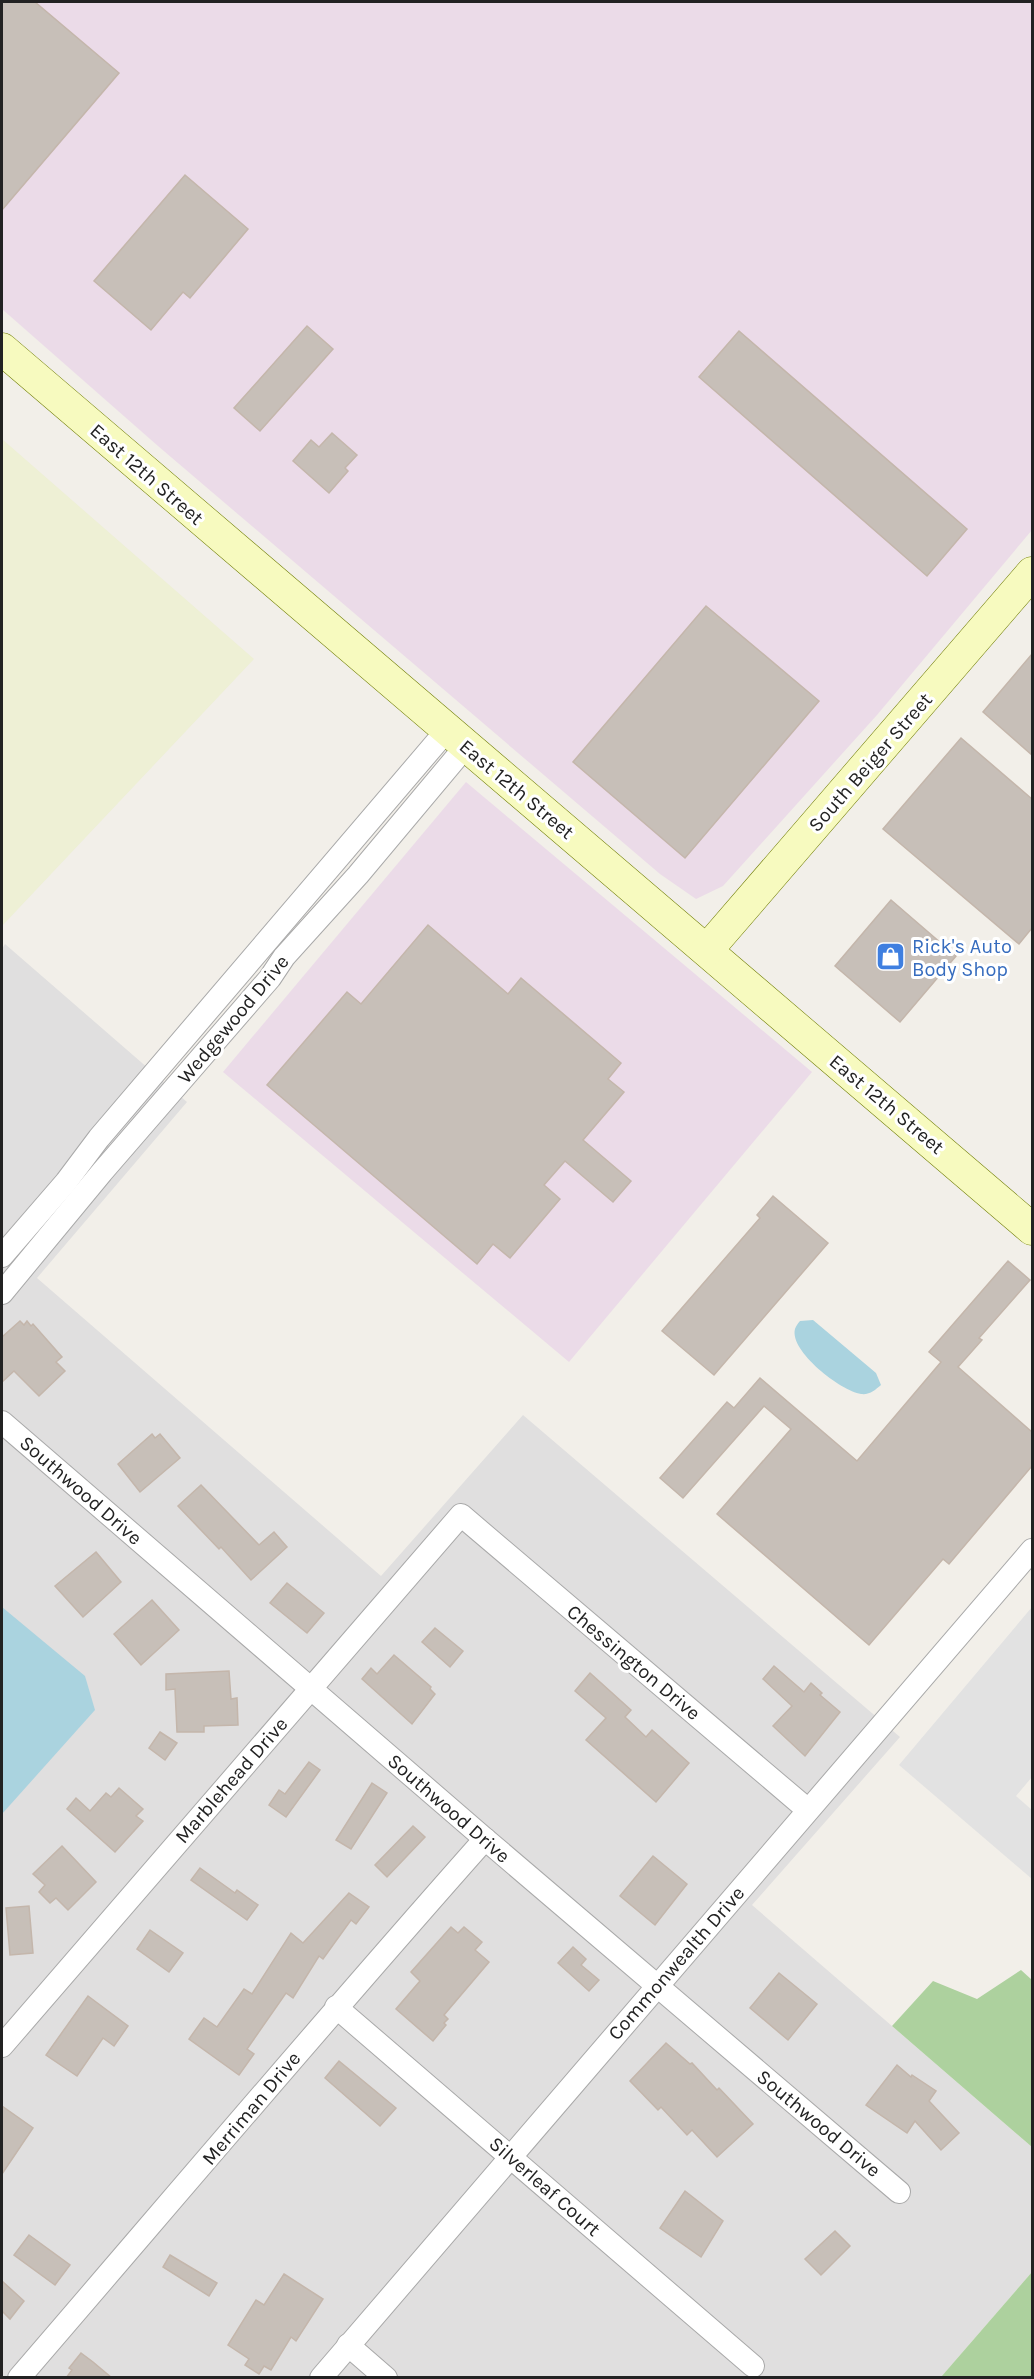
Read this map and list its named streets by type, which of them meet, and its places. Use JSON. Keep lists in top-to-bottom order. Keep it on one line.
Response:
{"streets":{"street":["East 12th Street","South Beiger Street","Wedgewood Drive","Southwood Drive","Chessington Drive","Marblehead Drive","Commonwealth Drive","Merriman Drive","Silverleaf Court"]},"crossings":[["East 12th Street","South Beiger Street"],["East 12th Street","Wedgewood Drive"],["Southwood Drive","Marblehead Drive"],["Southwood Drive","Commonwealth Drive"],["Southwood Drive","Merriman Drive"],["Chessington Drive","Marblehead Drive"],["Chessington Drive","Commonwealth Drive"],["Commonwealth Drive","Silverleaf Court"],["Merriman Drive","Silverleaf Court"]],"places":{"shop":["Rick's Auto Body Shop"]}}
